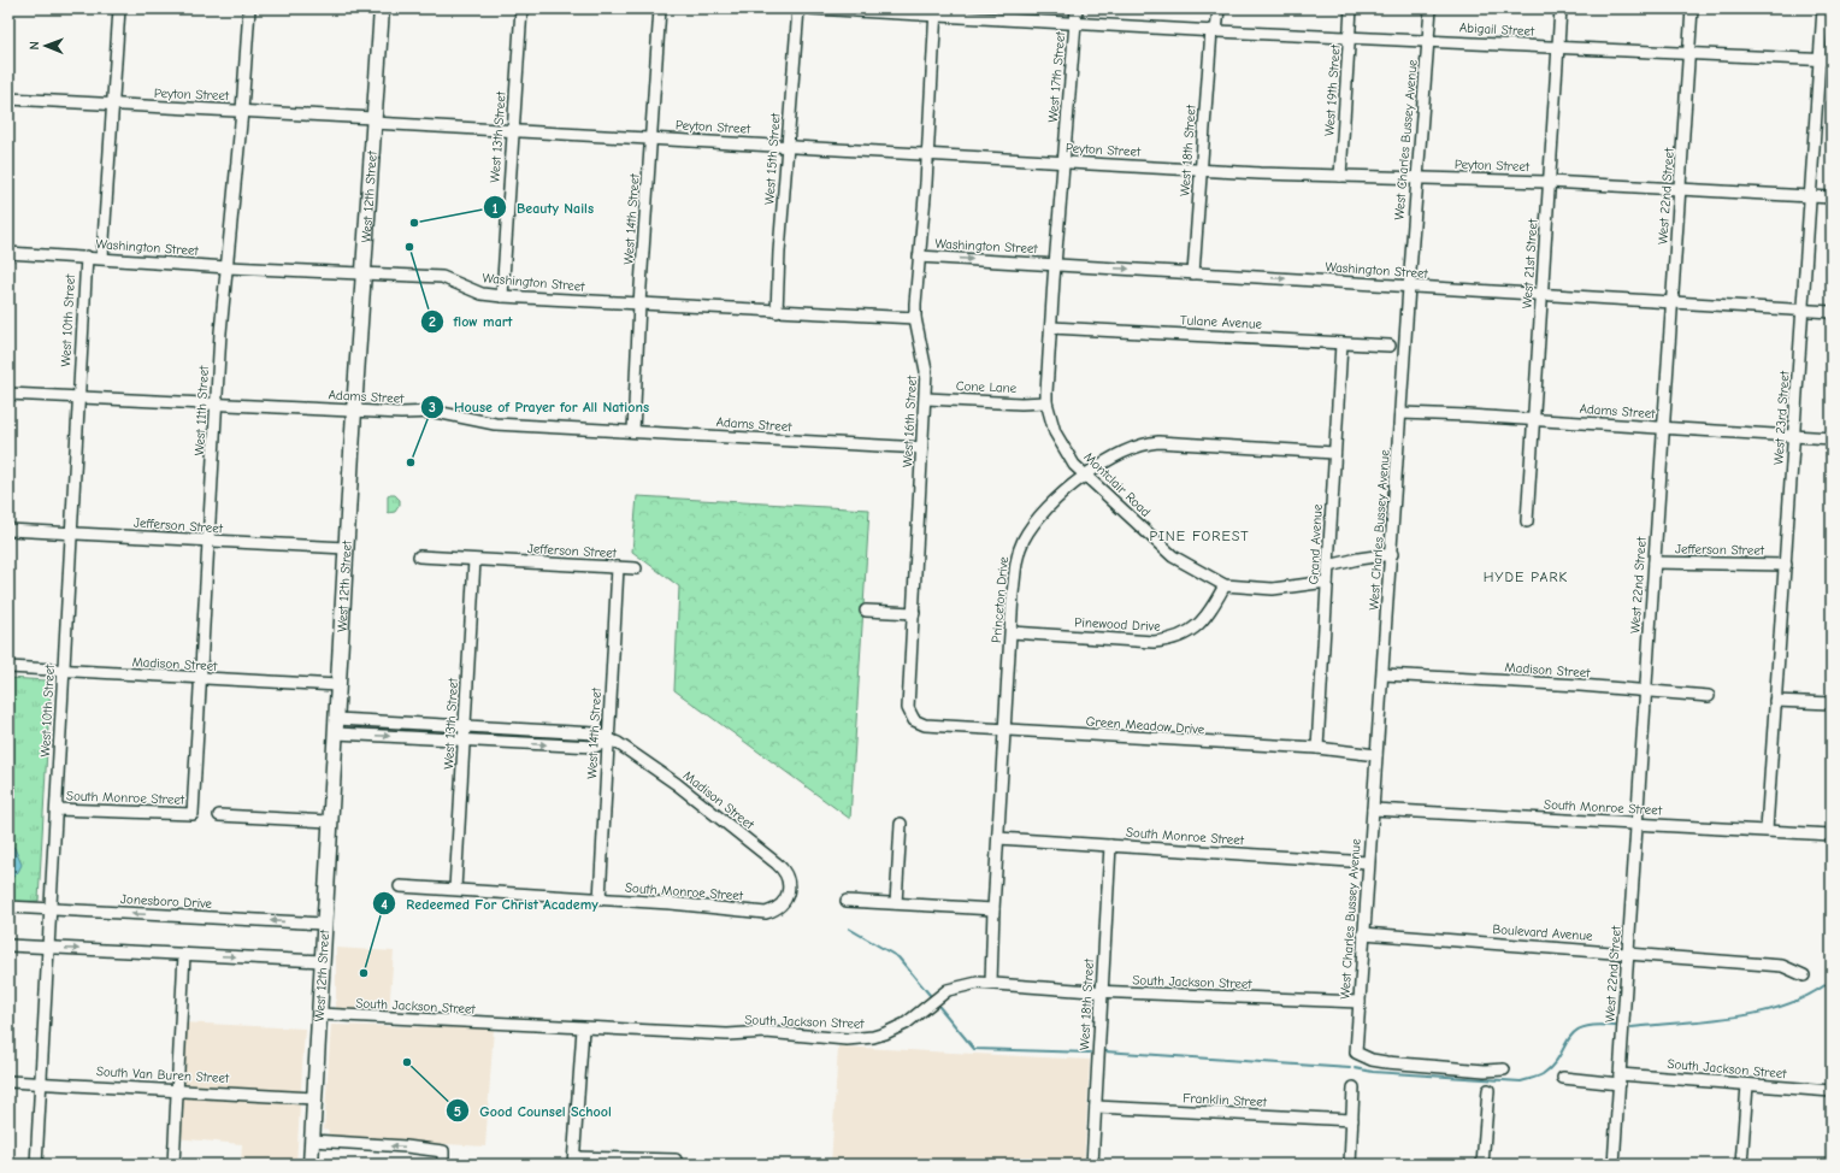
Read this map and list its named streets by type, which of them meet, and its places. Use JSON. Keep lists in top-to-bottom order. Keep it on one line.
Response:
{"streets":{"main road":["West 12th Street"],"street":["Abigail Street","West 17th Street","West 19th Street","Peyton Street","West 13th Street","West Charles Bussey Avenue","West 18th Street","West 15th Street","West 22nd Street","West 14th Street","Washington Street","West 21st Street","West 10th Street","Tulane Avenue","Cone Lane","Adams Street","West 11th Street","West 23rd Street","West 16th Street","Montclair Road","Jefferson Street","Grand Avenue","Princeton Drive","Pinewood Drive","Madison Street","Green Meadow Drive","South Monroe Street","Jonesboro Drive","Boulevard Avenue","South Jackson Street","South Van Buren Street","Franklin Street"]},"crossings":[["Abigail Street","West 17th Street"],["Abigail Street","West 19th Street"],["Abigail Street","West Charles Bussey Avenue"],["Abigail Street","West 18th Street"],["Abigail Street","West 22nd Street"],["Abigail Street","West 21st Street"],["Abigail Street","West 23rd Street"],["Abigail Street","West 16th Street"],["West 17th Street","Peyton Street"],["West 17th Street","Washington Street"],["West 17th Street","Montclair Road"],["West 19th Street","Peyton Street"],["Peyton Street","West 13th Street"],["Peyton Street","West Charles Bussey Avenue"],["Peyton Street","West 18th Street"],["Peyton Street","West 15th Street"],["Peyton Street","West 22nd Street"],["Peyton Street","West 12th Street"],["Peyton Street","West 14th Street"],["Peyton Street","West 21st Street"],["Peyton Street","West 11th Street"],["Peyton Street","West 23rd Street"],["Peyton Street","West 16th Street"],["West 13th Street","Washington Street"],["West 13th Street","Jefferson Street"],["West 13th Street","Madison Street"],["West 13th Street","South Monroe Street"],["West Charles Bussey Avenue","Washington Street"],["West Charles Bussey Avenue","Adams Street"],["West Charles Bussey Avenue","Madison Street"],["West Charles Bussey Avenue","Green Meadow Drive"],["West Charles Bussey Avenue","South Monroe Street"],["West Charles Bussey Avenue","Boulevard Avenue"],["West Charles Bussey Avenue","South Jackson Street"],["West 18th Street","Washington Street"],["West 18th Street","South Monroe Street"],["West 18th Street","South Jackson Street"],["West 18th Street","Franklin Street"],["West 15th Street","Washington Street"],["West 22nd Street","Washington Street"],["West 22nd Street","Adams Street"],["West 22nd Street","Jefferson Street"],["West 22nd Street","Madison Street"],["West 22nd Street","South Monroe Street"],["West 22nd Street","Boulevard Avenue"],["West 22nd Street","South Jackson Street"],["West 12th Street","Washington Street"],["West 12th Street","Adams Street"],["West 12th Street","Jefferson Street"],["West 12th Street","Madison Street"],["West 12th Street","Jonesboro Drive"],["West 12th Street","South Jackson Street"],["West 12th Street","South Van Buren Street"],["West 14th Street","Washington Street"],["West 14th Street","Adams Street"],["West 14th Street","Jefferson Street"],["West 14th Street","Madison Street"],["West 14th Street","South Monroe Street"],["Washington Street","West 21st Street"],["Washington Street","West 10th Street"],["Washington Street","West 11th Street"],["Washington Street","West 23rd Street"],["Washington Street","West 16th Street"],["Washington Street","Montclair Road"],["West 21st Street","Adams Street"],["West 10th Street","Adams Street"],["West 10th Street","Jefferson Street"],["West 10th Street","Madison Street"],["West 10th Street","South Monroe Street"],["West 10th Street","Jonesboro Drive"],["West 10th Street","South Van Buren Street"],["Tulane Avenue","Montclair Road"],["Tulane Avenue","Grand Avenue"],["Cone Lane","West 16th Street"],["Cone Lane","Montclair Road"],["Adams Street","West 11th Street"],["Adams Street","West 23rd Street"],["Adams Street","West 16th Street"],["West 11th Street","Jefferson Street"],["West 11th Street","Madison Street"],["West 11th Street","South Monroe Street"],["West 23rd Street","Jefferson Street"],["West 23rd Street","South Monroe Street"],["West 16th Street","Green Meadow Drive"],["Montclair Road","Grand Avenue"],["Montclair Road","Princeton Drive"],["Montclair Road","Pinewood Drive"],["Grand Avenue","Princeton Drive"],["Grand Avenue","Green Meadow Drive"],["Princeton Drive","Pinewood Drive"],["Princeton Drive","Green Meadow Drive"],["Princeton Drive","South Monroe Street"],["Princeton Drive","South Jackson Street"],["Madison Street","South Monroe Street"]],"districts":["PINE FOREST","HYDE PARK"],"places":["Beauty Nails","flow mart","House of Prayer for All Nations","Redeemed For Christ Academy","Good Counsel School"],"north":"left"}
